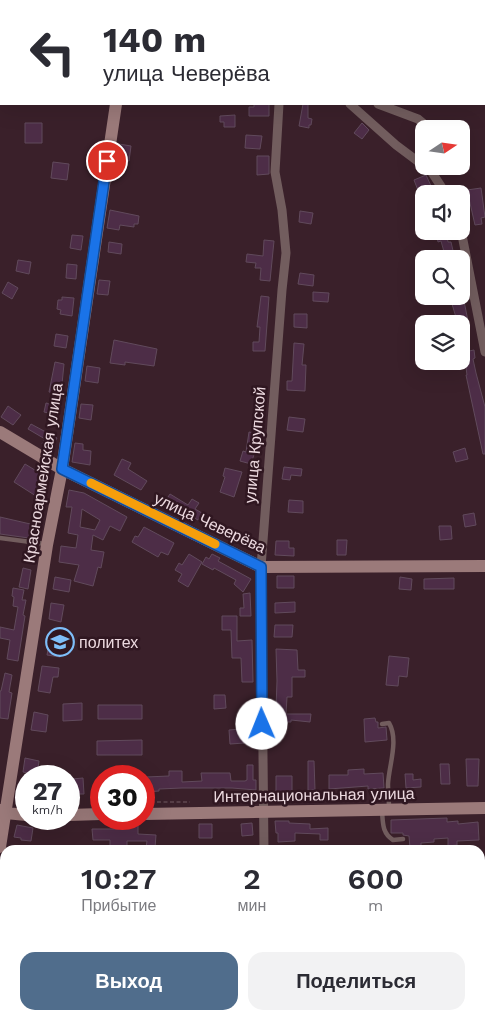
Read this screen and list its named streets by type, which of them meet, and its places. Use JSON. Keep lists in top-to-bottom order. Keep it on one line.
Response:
{"streets":{"main road":["Красноармейская улица","улица Чеверёва","Интернациональная улица"],"street":["улица Крупской"]},"crossings":[["улица Крупской","улица Чеверёва"],["улица Крупской","Интернациональная улица"],["Красноармейская улица","улица Чеверёва"]],"places":{"school or university":["политех"]},"north":"right","page":{"turn":["140 m","улица Чеверёва"],"speed":"27 km/h","limit":"30","eta":["10:27","Прибытие","2","мин","600","m"],"buttons":["Выход","Поделиться"]}}
